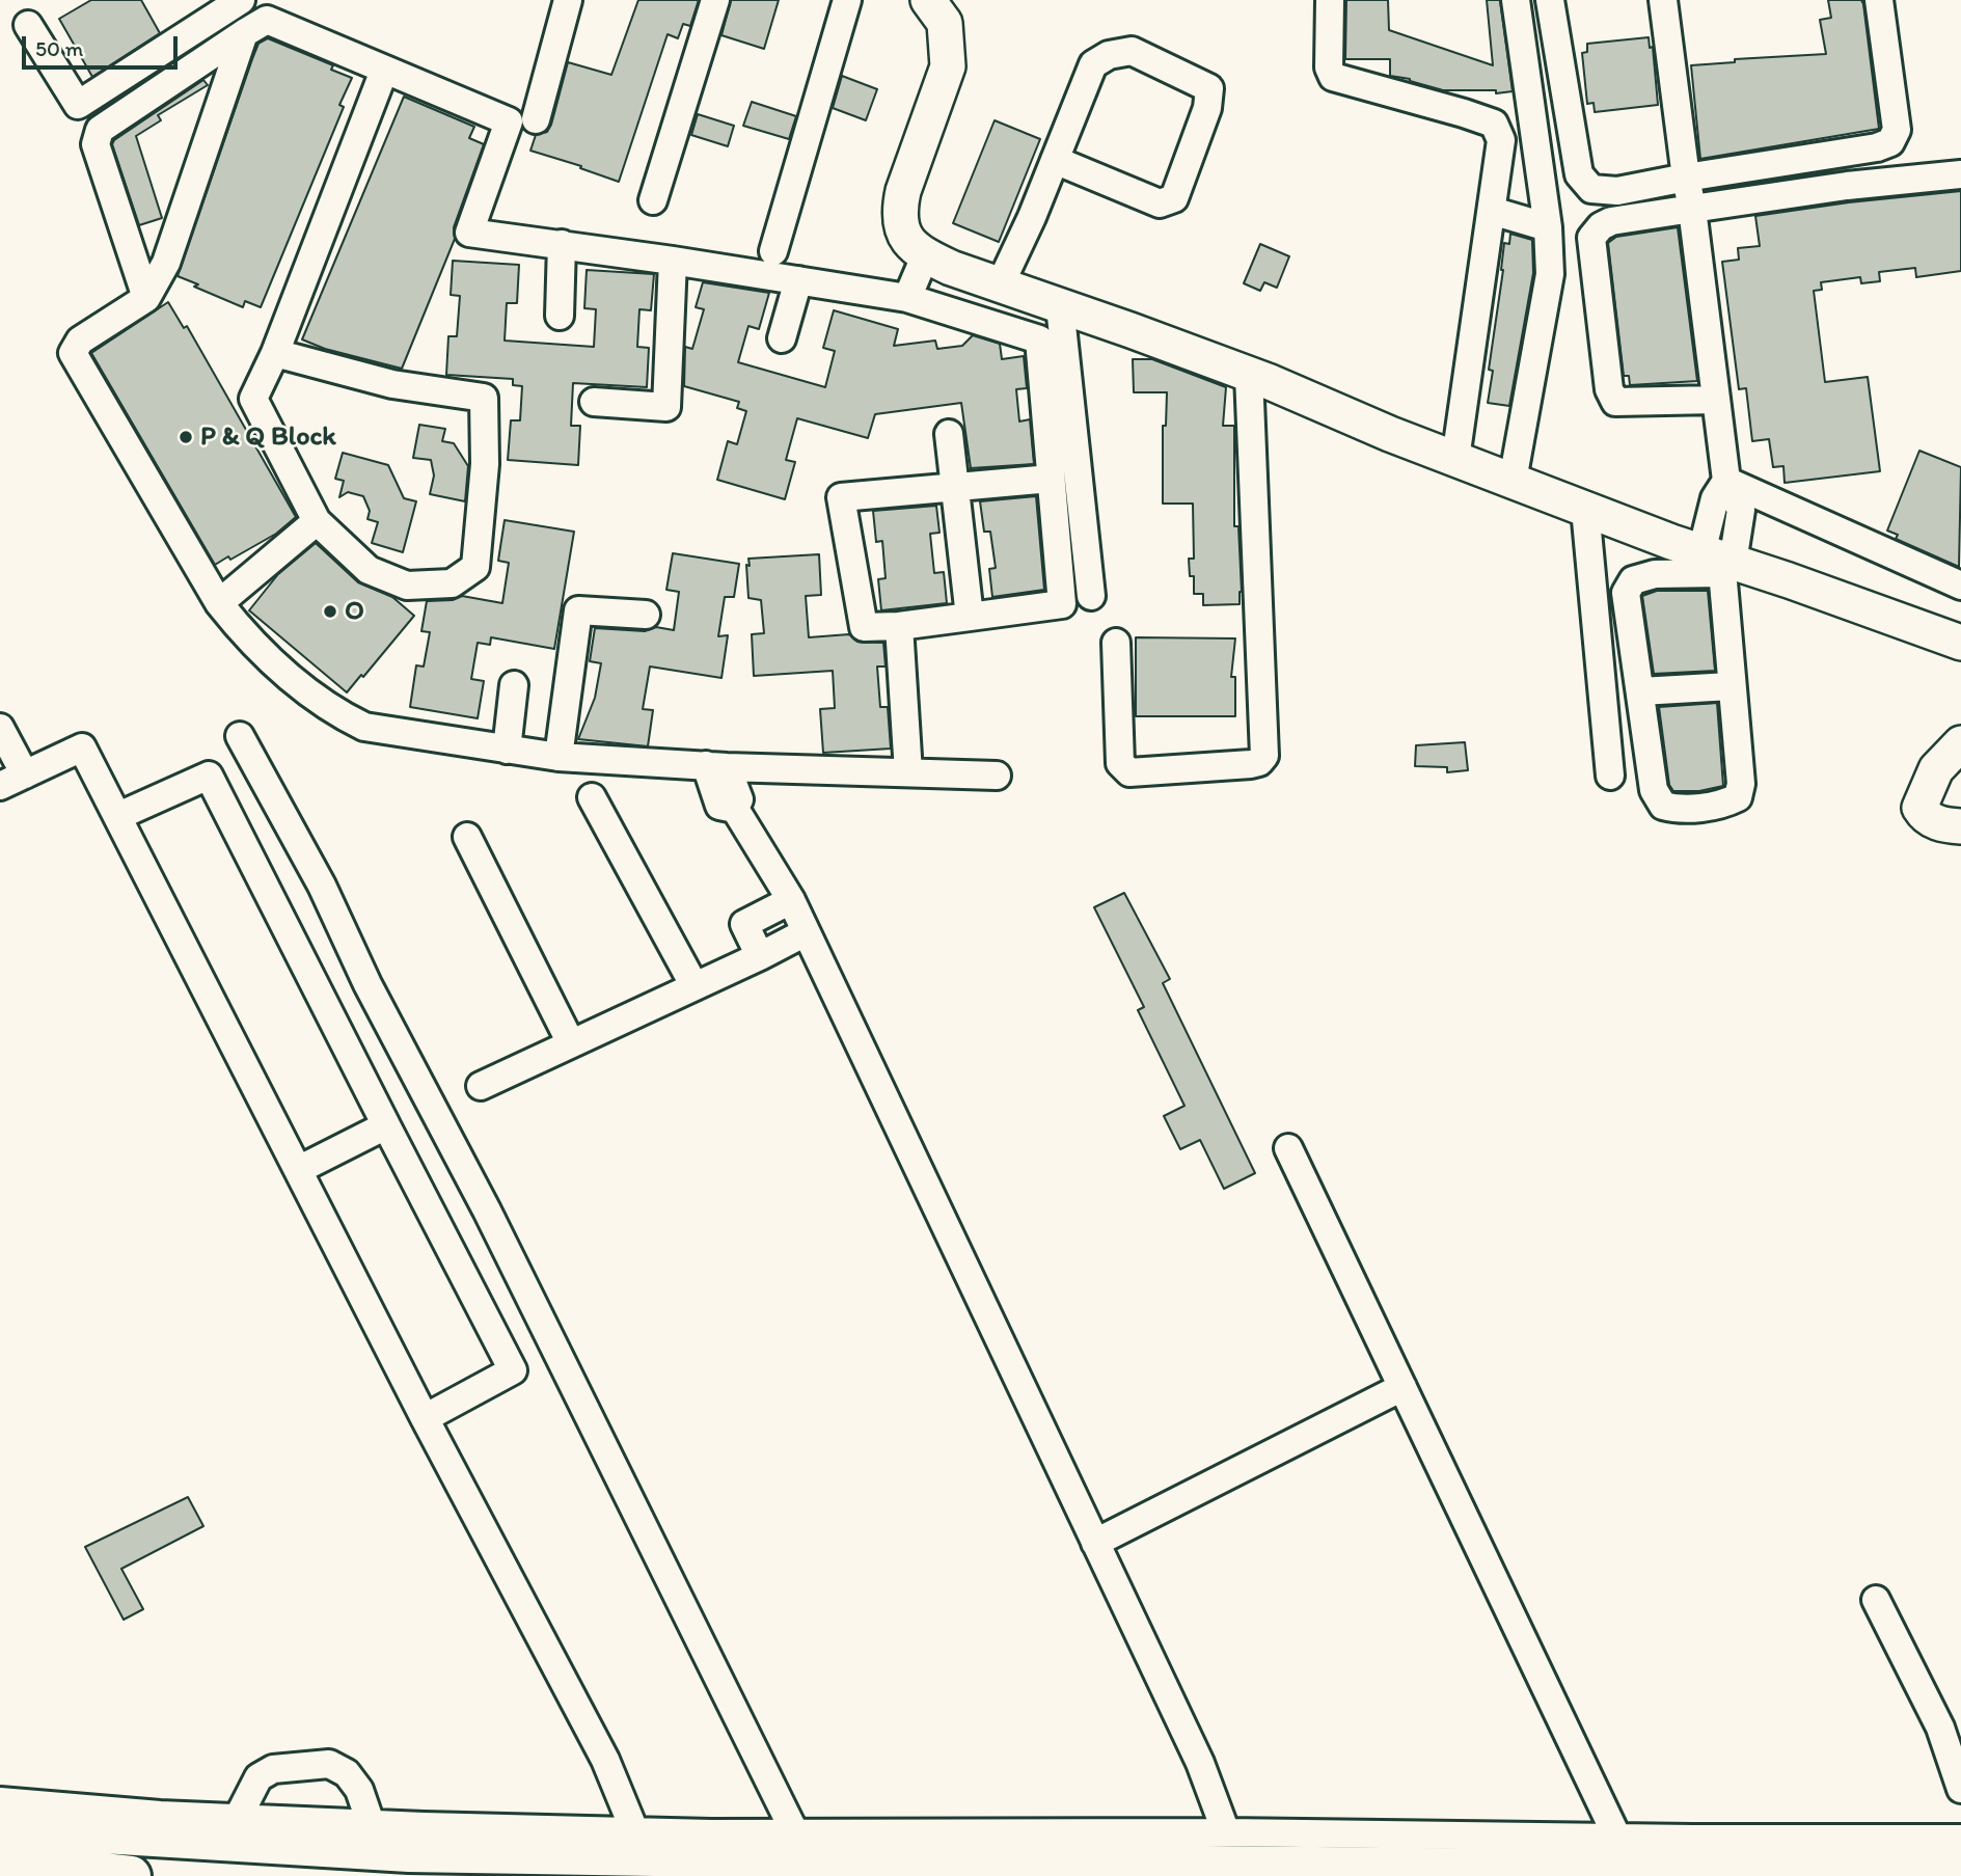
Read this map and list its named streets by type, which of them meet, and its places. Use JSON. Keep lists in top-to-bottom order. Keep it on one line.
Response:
{"places":["P & Q Block","O"],"scale_bar":"50 m"}
